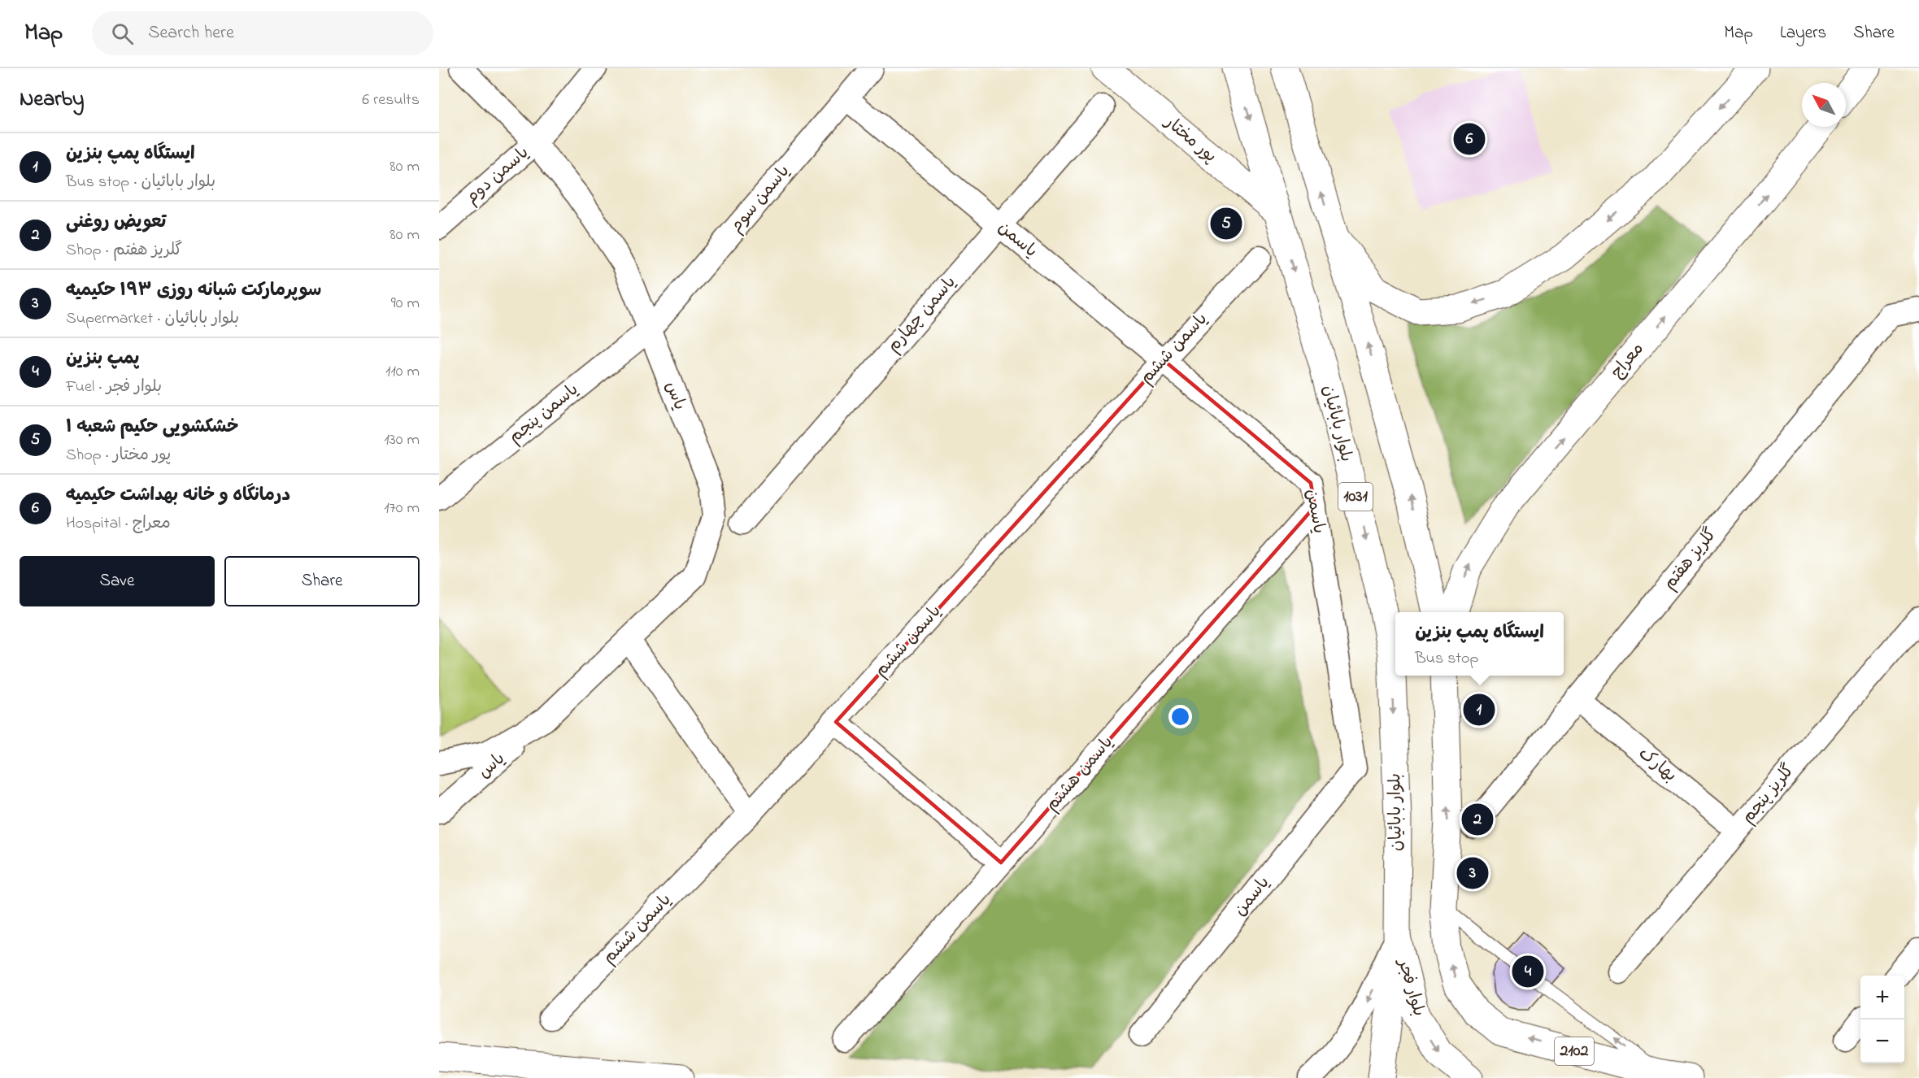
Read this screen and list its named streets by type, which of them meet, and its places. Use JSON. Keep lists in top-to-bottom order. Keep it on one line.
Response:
{"streets":{"main road":["پور مختار","معراج","بلوار بابائیان","1031","بلوار فجر","2102"],"street":["یاسمن دوم","یاسمن سوم","یاسمن","یاسمن چهارم","یاسمن ششم","یاس","یاسمن پنجم","گلریز هفتم","بهارک","یاسمن هشتم","گلریز پنجم"]},"crossings":[["پور مختار","بلوار بابائیان"],["یاسمن دوم","یاس"],["یاسمن سوم","یاسمن"],["یاسمن سوم","یاس"],["یاسمن سوم","یاسمن پنجم"],["یاسمن","یاسمن چهارم"],["یاسمن","یاسمن ششم"],["یاسمن","یاسمن هشتم"],["یاس","یاسمن پنجم"],["بلوار بابائیان","بلوار فجر"],["گلریز هفتم","بهارک"],["بهارک","گلریز پنجم"]],"one_way":["معراج","بلوار فجر"],"north":"top left","page":{"header":"Map","search":"Search here","nav":["Map","Layers","Share"],"heading":["Nearby","6 results"],"pins":["6","5","1","2","3","4"],"list":[{"mark":"1","name":"ایستگاه پمپ بنزین","note":"Bus stop · بلوار بابائیان","value":"80 m"},{"mark":"2","name":"تعویض روغنی","note":"Shop · گلریز هفتم","value":"80 m"},{"mark":"3","name":"سوپرمارکت شبانه روزی ۱۹۳ حکیمیه","note":"Supermarket · بلوار بابائیان","value":"90 m"},{"mark":"4","name":"پمپ بنزین","note":"Fuel · بلوار فجر","value":"110 m"},{"mark":"5","name":"خشکشویی حکیم شعبه ۱","note":"Shop · پور مختار","value":"130 m"},{"mark":"6","name":"درمانگاه و خانه بهداشت حکیمیه","note":"Hospital · معراج","value":"170 m"}],"buttons":["Save","Share"],"popup":["ایستگاه پمپ بنزین","Bus stop"],"map_buttons":["+","−"]}}
